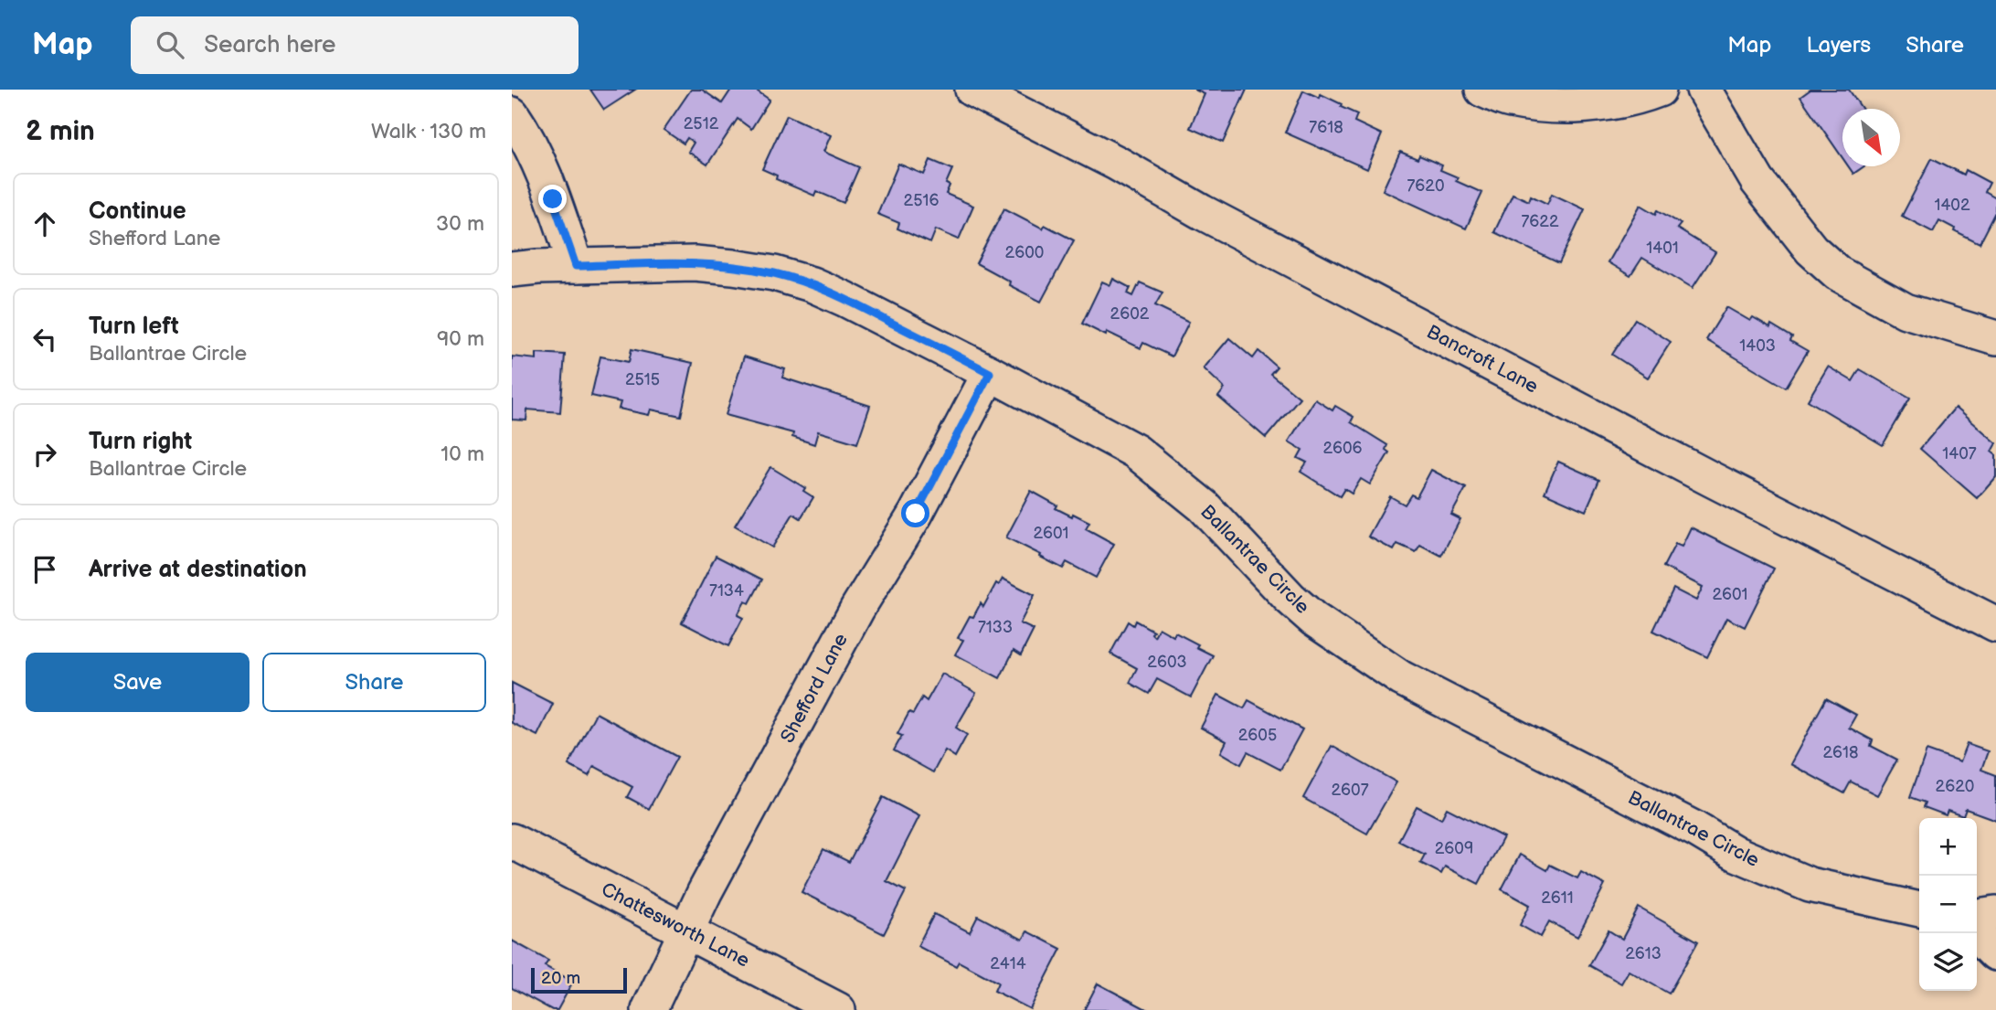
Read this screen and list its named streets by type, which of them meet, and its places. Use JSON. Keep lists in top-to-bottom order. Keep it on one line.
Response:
{"streets":{"street":["Bancroft Lane","Ballantrae Circle","Shefford Lane","Chattesworth Lane"]},"crossings":[["Ballantrae Circle","Shefford Lane"],["Shefford Lane","Chattesworth Lane"]],"house_numbers":["2512","7618","7620","2516","1402","7622","1401","2600","2602","1403","2515","2606","1407","2601","7134","2601","7133","2603","2605","2618","2620","2607","2609","2611","2613","2414"],"scale_bar":"20 m","north":"bottom right","page":{"header":"Map","search":"Search here","nav":["Map","Layers","Share"],"heading":["2 min","Walk · 130 m"],"list":[["Continue","Shefford Lane","30 m"],["Turn left","Ballantrae Circle","90 m"],["Turn right","Ballantrae Circle","10 m"],"Arrive at destination"],"buttons":["Save","Share"],"map_buttons":["+","−"],"scale":"20 m"}}
